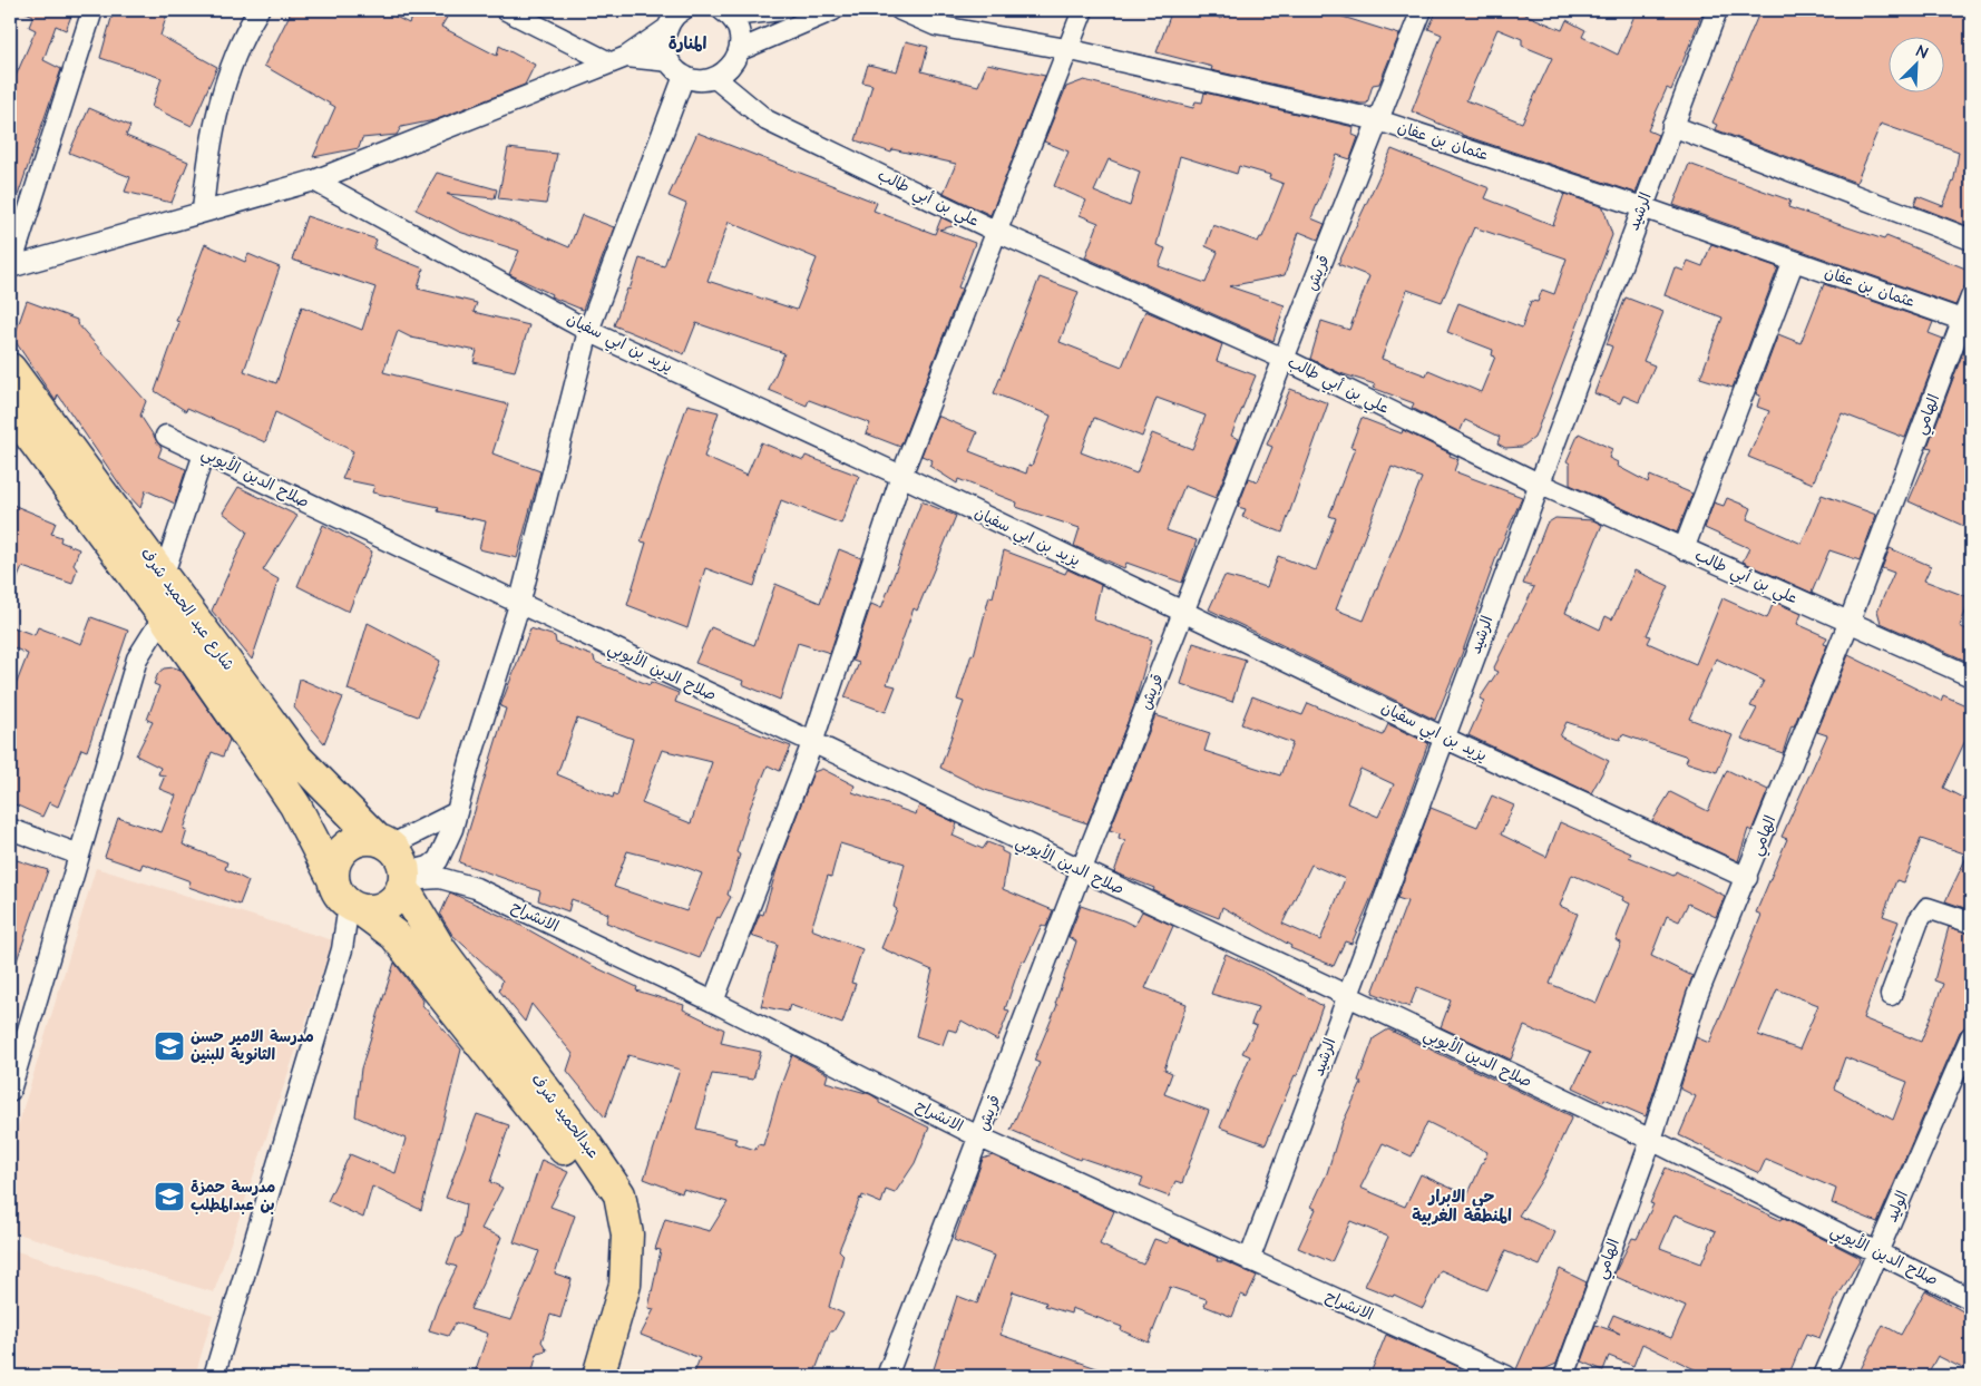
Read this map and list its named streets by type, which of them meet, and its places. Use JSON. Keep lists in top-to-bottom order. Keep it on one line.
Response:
{"streets":{"main road":["شارع عبد الحميد شرف","عبدالحميد شرف"],"street":["عثمان بن عفان","علي بن أبي طالب","الرشيد","قريش","يزيد بن ابي سفيان","الهامي","صلاح الدين الأيوبي","الانشراح","الوليد"]},"crossings":[["عثمان بن عفان","الرشيد"],["عثمان بن عفان","قريش"],["عثمان بن عفان","الهامي"],["علي بن أبي طالب","الرشيد"],["علي بن أبي طالب","قريش"],["علي بن أبي طالب","الهامي"],["الرشيد","يزيد بن ابي سفيان"],["الرشيد","صلاح الدين الأيوبي"],["الرشيد","الانشراح"],["قريش","يزيد بن ابي سفيان"],["قريش","صلاح الدين الأيوبي"],["قريش","الانشراح"],["يزيد بن ابي سفيان","الهامي"],["الهامي","صلاح الدين الأيوبي"],["صلاح الدين الأيوبي","الوليد"],["شارع عبد الحميد شرف","الانشراح"],["شارع عبد الحميد شرف","عبدالحميد شرف"],["الانشراح","عبدالحميد شرف"]],"districts":["المنارة","حي الابرار المنطقة الغربية"],"places":{"school or university":["مدرسة الامير حسن الثانوية للبنين","مدرسة حمزة بن عبدالمطلب"]},"north":"top right"}
